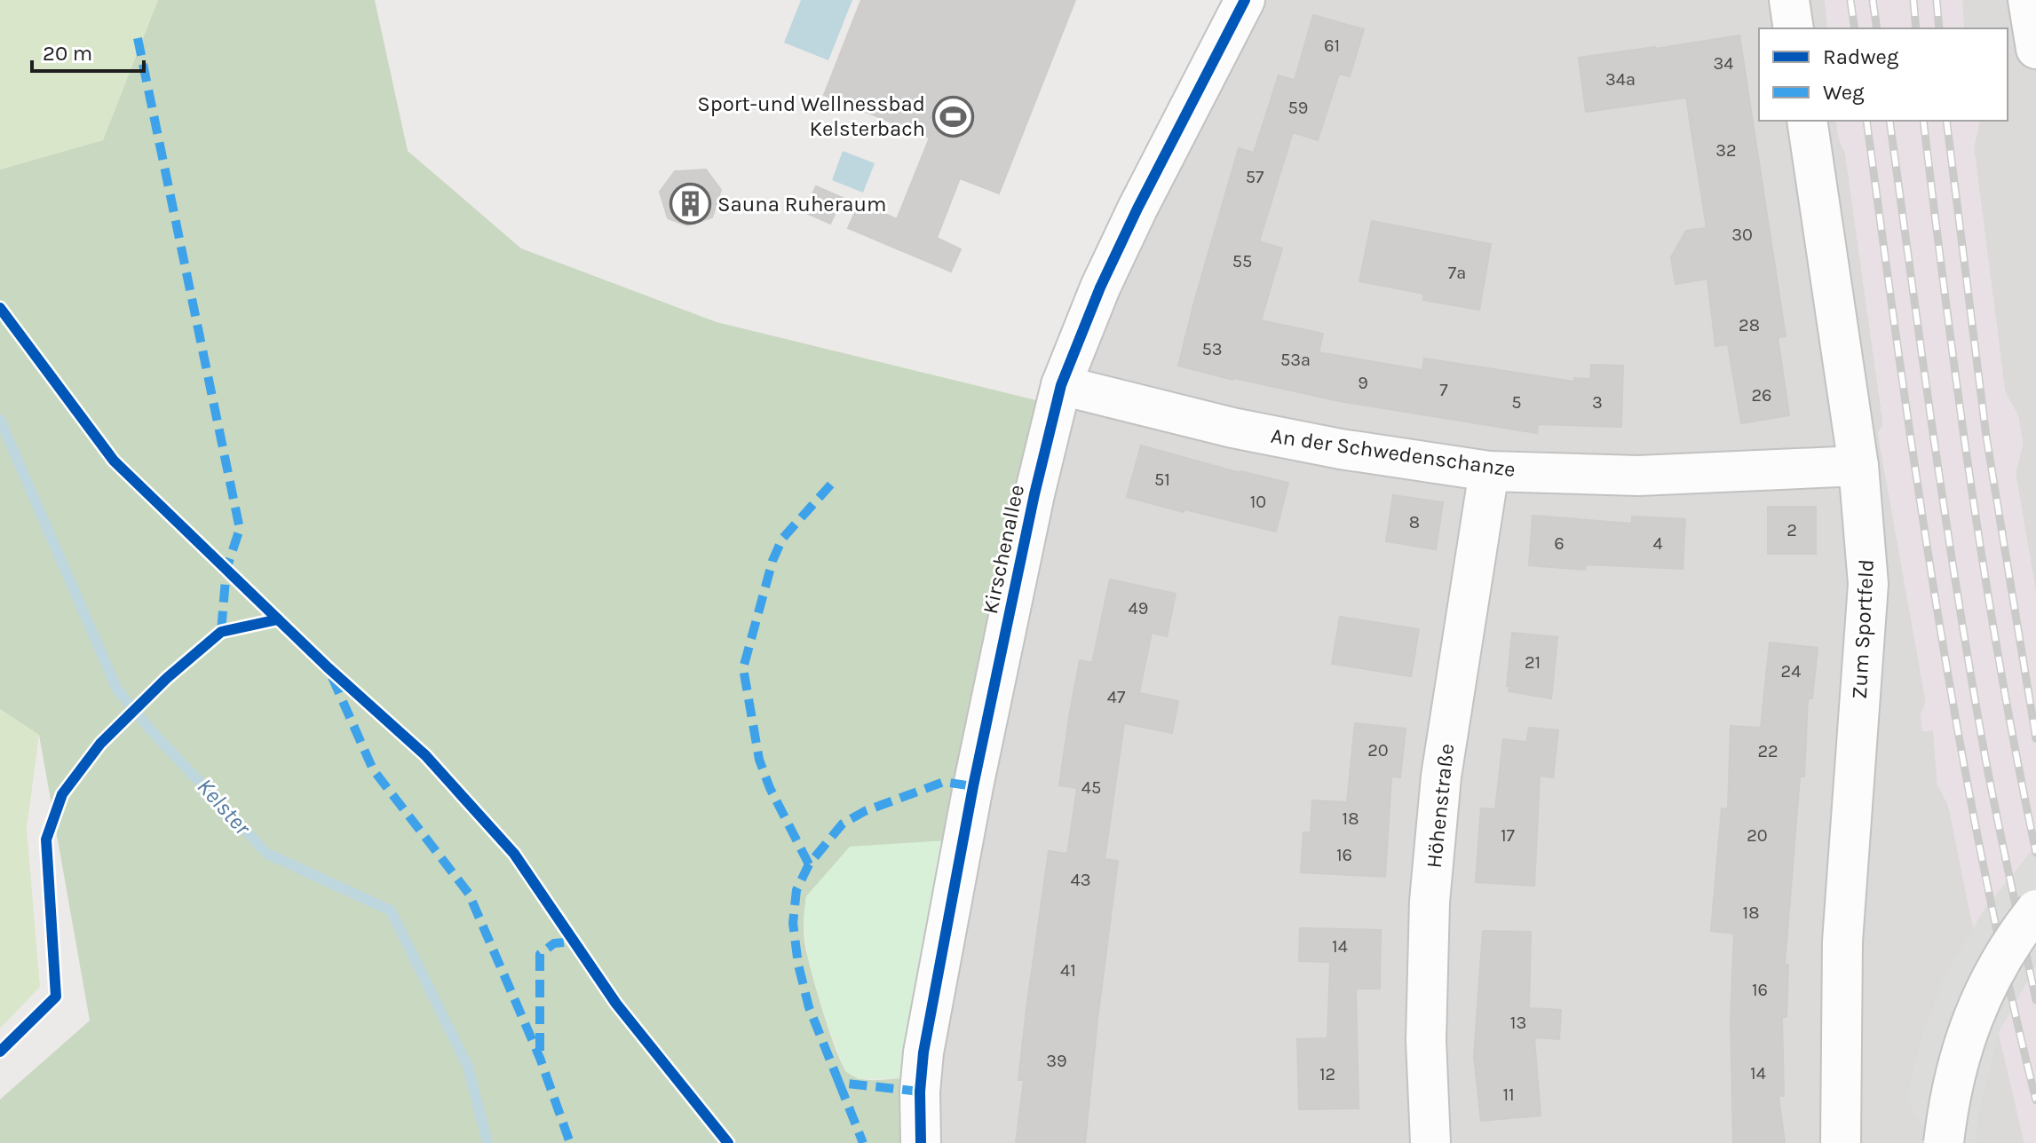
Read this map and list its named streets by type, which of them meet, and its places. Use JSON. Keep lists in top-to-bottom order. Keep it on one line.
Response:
{"streets":{"street":["An der Schwedenschanze","Kirschenallee","Zum Sportfeld","Höhenstraße"]},"crossings":[["An der Schwedenschanze","Kirschenallee"],["An der Schwedenschanze","Zum Sportfeld"],["An der Schwedenschanze","Höhenstraße"]],"water":["Kelster"],"places":{"sports":["Sport-und Wellnessbad Kelsterbach"],"building":["Sauna Ruheraum"]},"house_numbers":["61","34","34a","59","32","57","30","55","7a","28","53","53a","9","7","26","5","3","51","10","8","2","6","4","49","21","24","47","20","22","45","18","17","20","16","43","18","14","41","16","13","39","14","12","11"],"legend":["Radweg","Weg"],"scale_bar":"20 m"}
